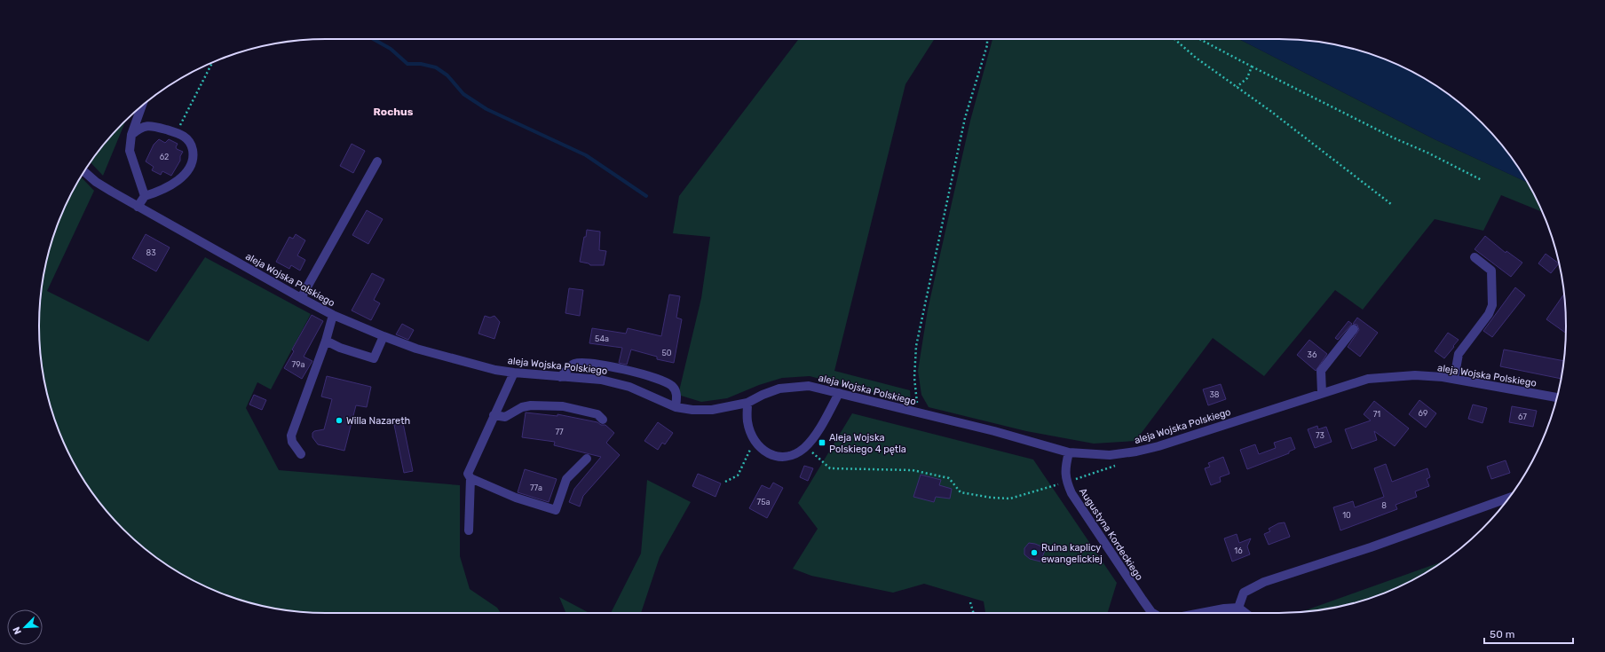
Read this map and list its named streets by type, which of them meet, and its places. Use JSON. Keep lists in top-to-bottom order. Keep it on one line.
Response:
{"streets":{"street":["aleja Wojska Polskiego","Augustyna Kordeckiego"]},"crossings":[["aleja Wojska Polskiego","Augustyna Kordeckiego"]],"districts":["Rochus"],"places":{"other":["Willa Nazareth","Ruina kaplicy ewangelickiej"],"transit":["Aleja Wojska Polskiego 4 pętla"]},"house_numbers":["62","83","54a","50","36","79a","38","69","71","67","77","73","77a","75a","8","10","16"],"scale_bar":"50 m","north":"bottom left"}
